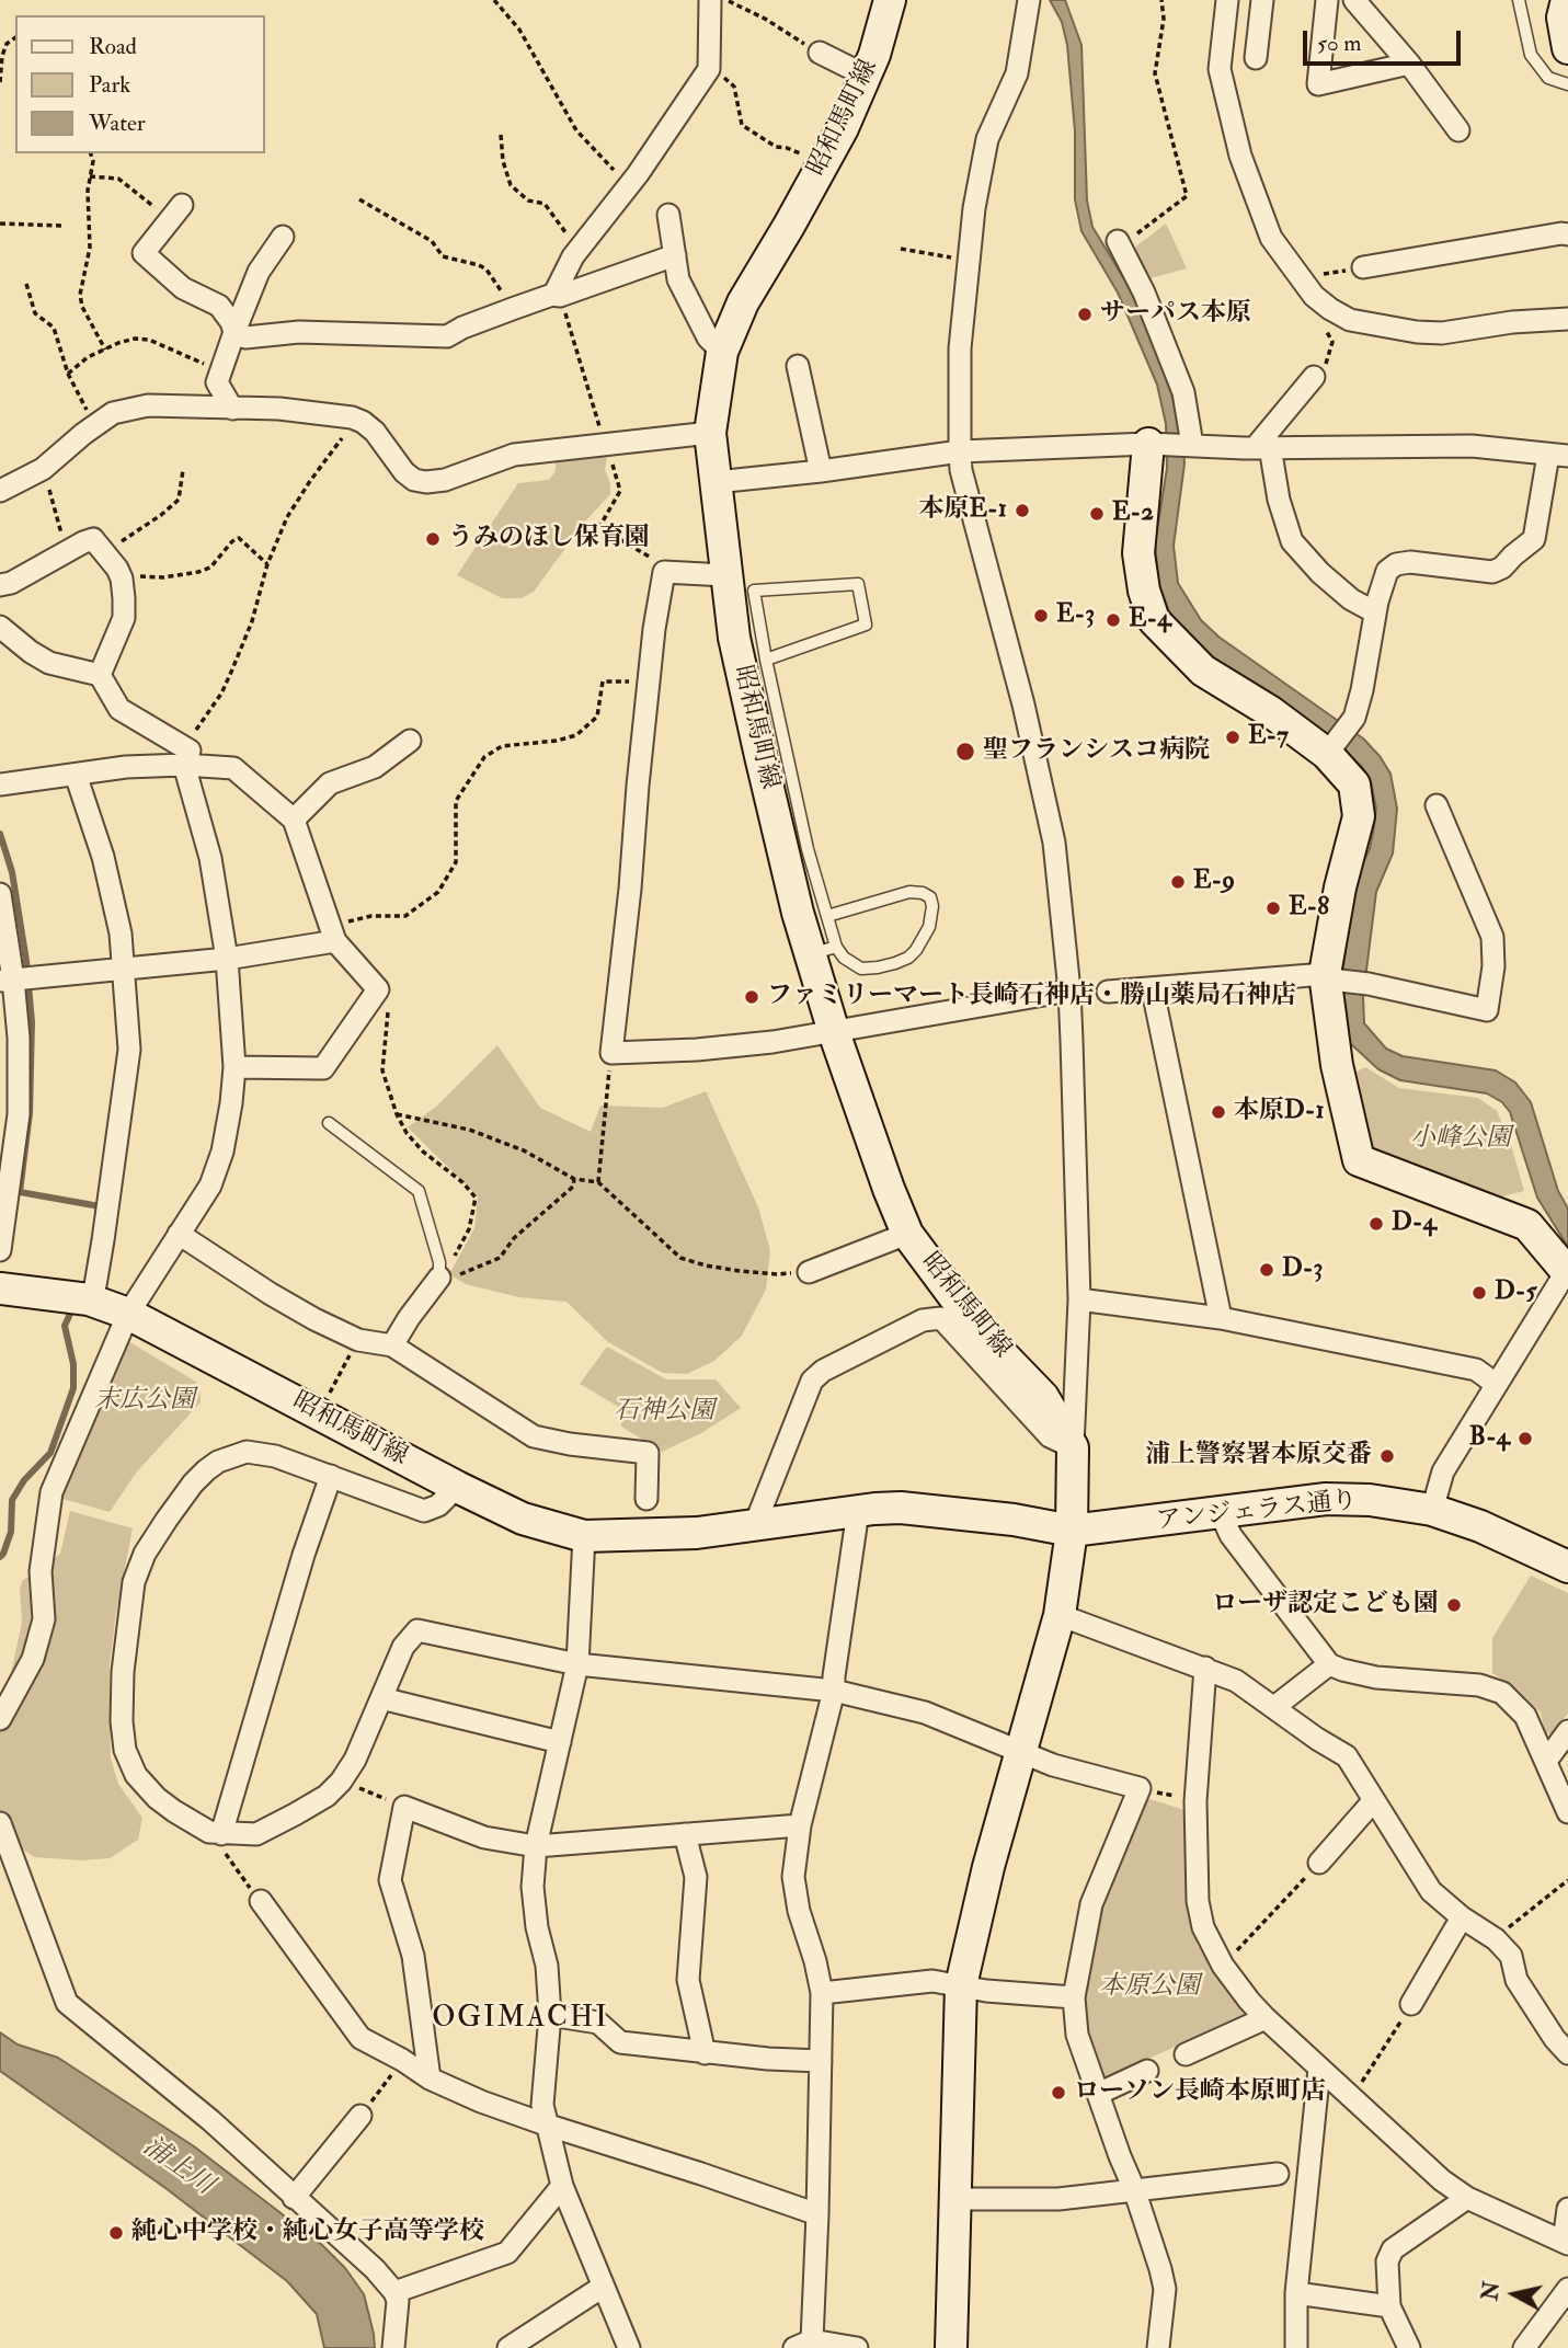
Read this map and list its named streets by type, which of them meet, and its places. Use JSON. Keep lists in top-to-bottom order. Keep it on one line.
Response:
{"streets":{"main road":["昭和馬町線","アンジェラス通り"]},"crossings":[["昭和馬町線","アンジェラス通り"]],"districts":["OGIMACHI"],"water":["浦上川"],"parks":["小峰公園","末広公園","石神公園","本原公園"],"places":["サーパス本原","本原E-1","E-2","うみのほし保育園","E-3","E-4","E-7","聖フランシスコ病院","E-9","E-8","ファミリーマート長崎石神店・勝山薬局石神店","本原D-1","D-4","D-3","D-5","B-4","浦上警察署本原交番","ローザ認定こども園","ローソン長崎本原町店","純心中学校・純心女子高等学校"],"legend":["Road","Park","Water"],"scale_bar":"50 m","north":"left"}
